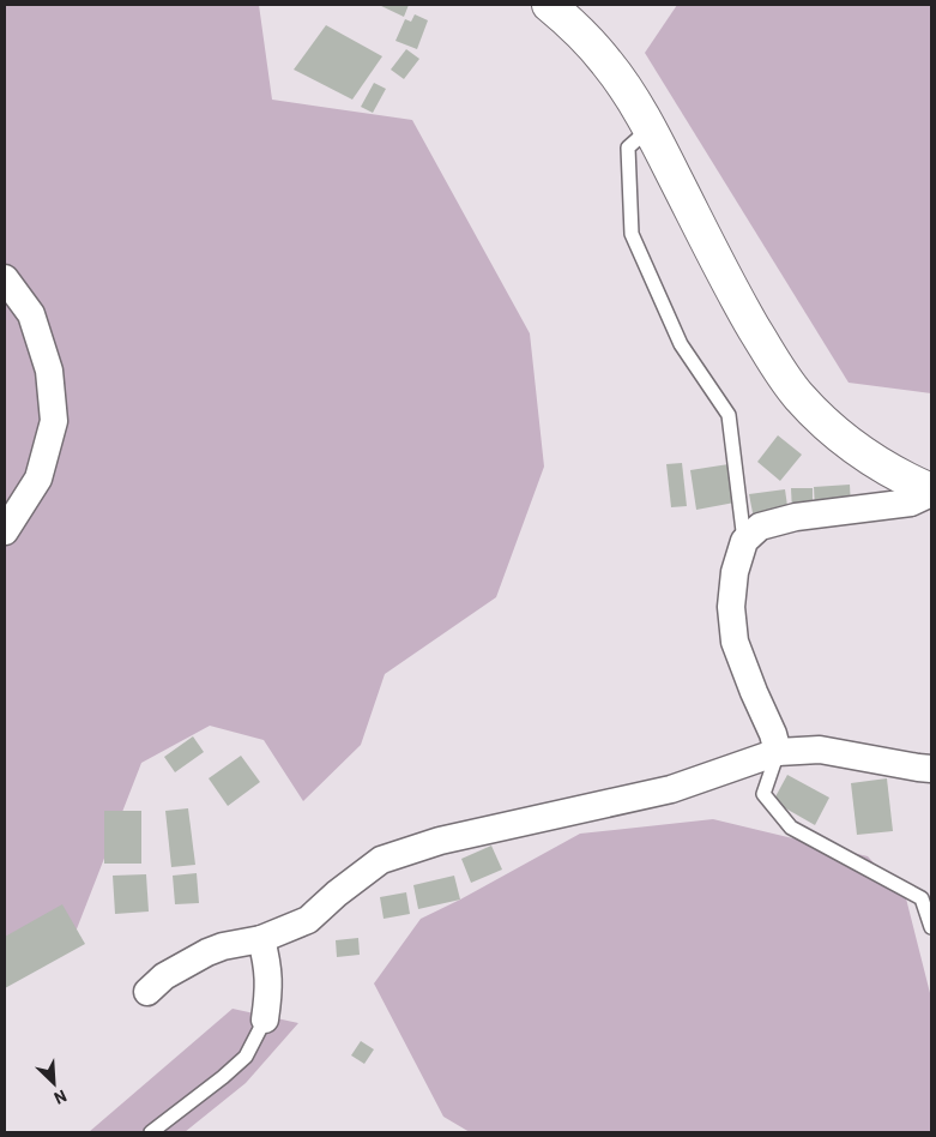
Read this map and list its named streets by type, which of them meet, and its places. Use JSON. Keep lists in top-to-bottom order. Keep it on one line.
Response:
{"north":"bottom right"}
